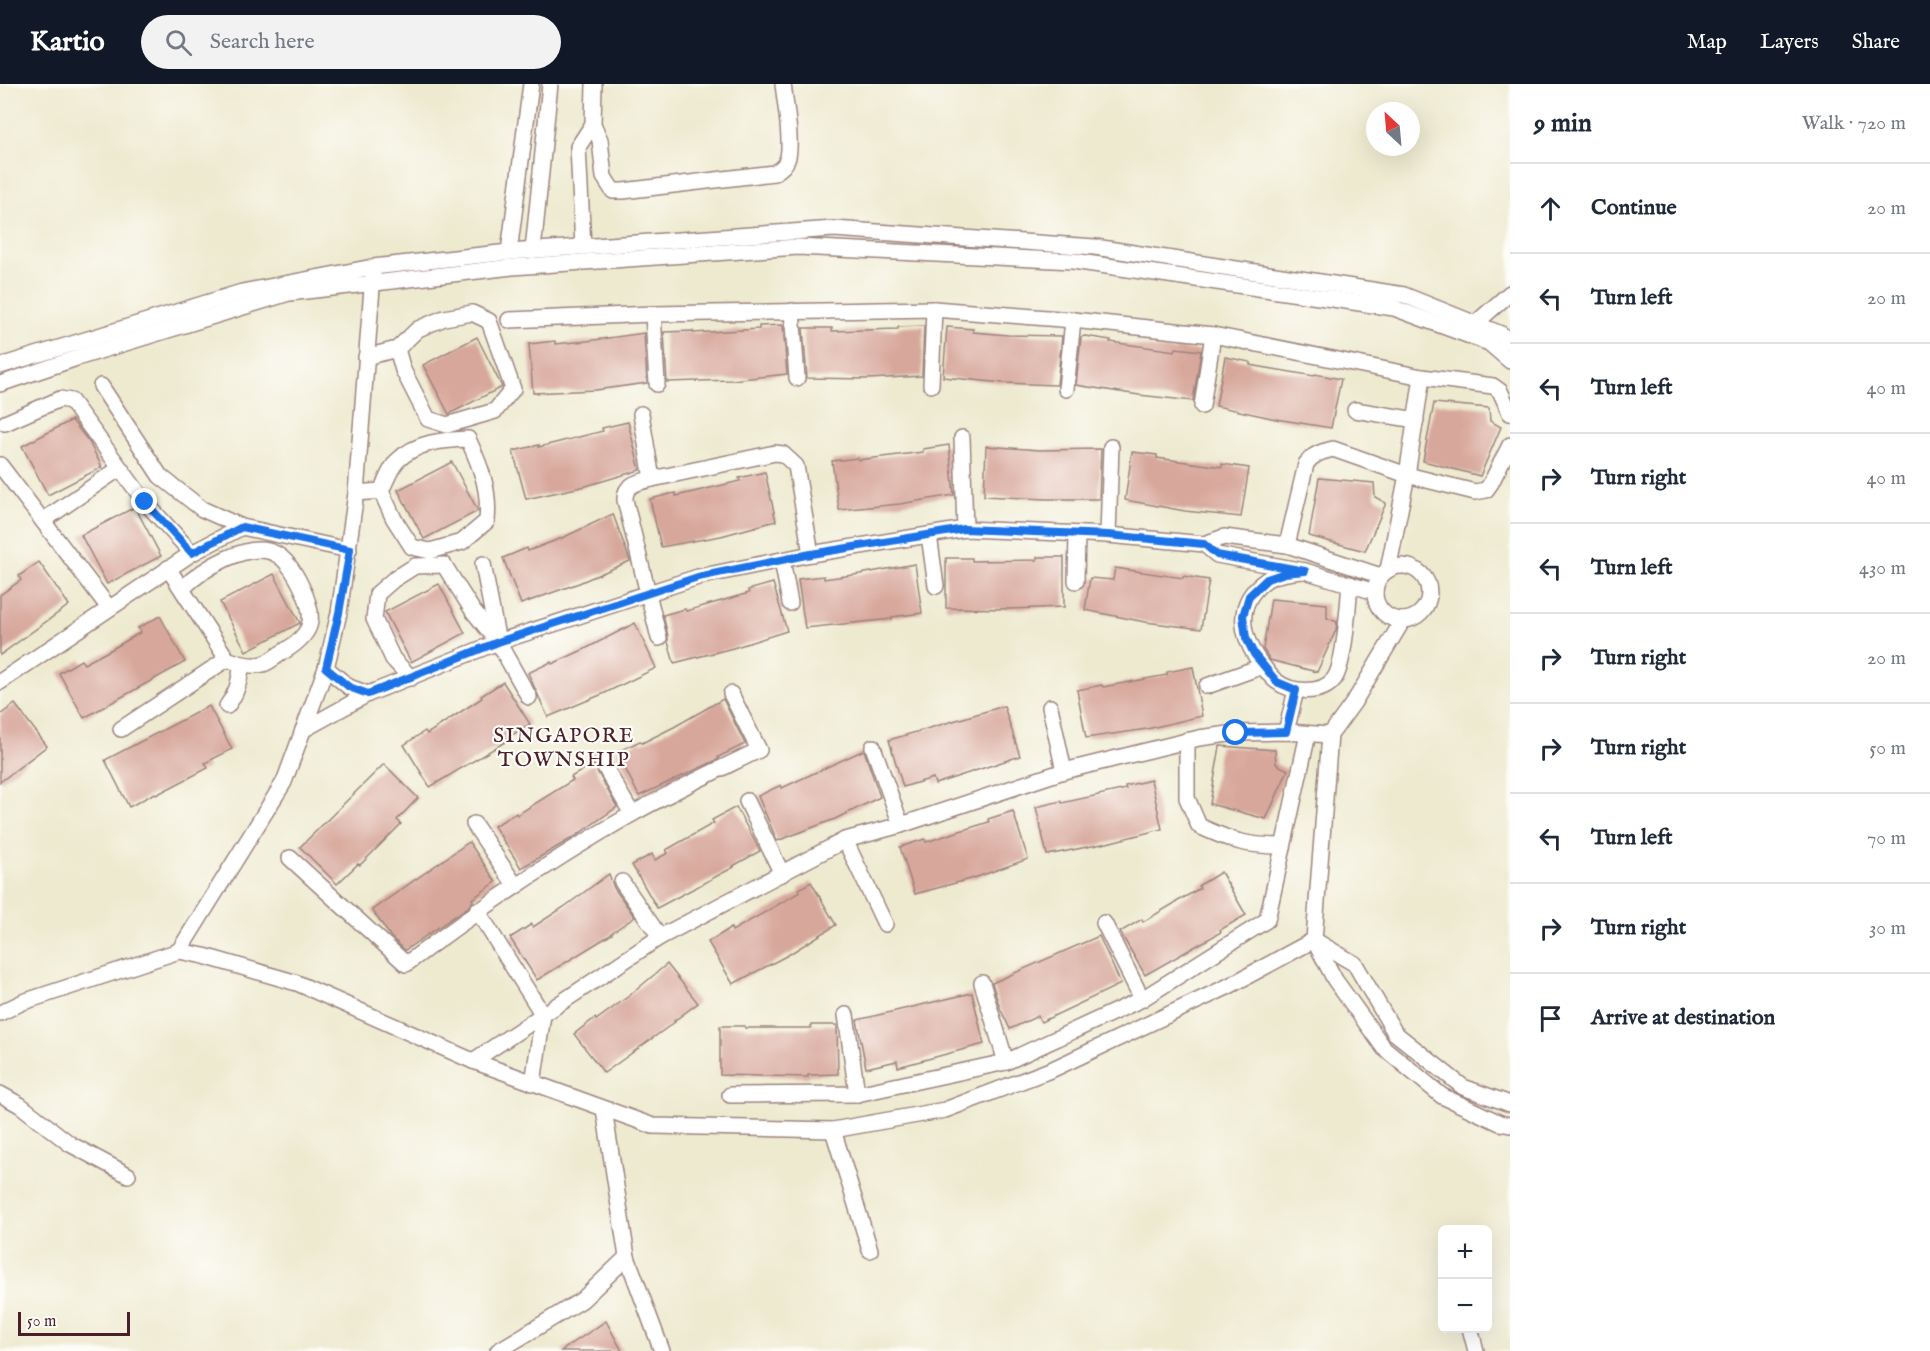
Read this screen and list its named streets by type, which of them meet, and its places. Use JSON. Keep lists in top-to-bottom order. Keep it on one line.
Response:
{"districts":["SINGAPORE TOWNSHIP"],"scale_bar":"50 m","north":"top left","page":{"header":"Kartio","search":"Search here","nav":["Map","Layers","Share"],"heading":["9 min","Walk · 720 m"],"list":[["Continue","20 m"],["Turn left","20 m"],["Turn left","40 m"],["Turn right","40 m"],["Turn left","430 m"],["Turn right","20 m"],["Turn right","50 m"],["Turn left","70 m"],["Turn right","30 m"],"Arrive at destination"],"map_buttons":["+","−"],"scale":"50 m"}}
